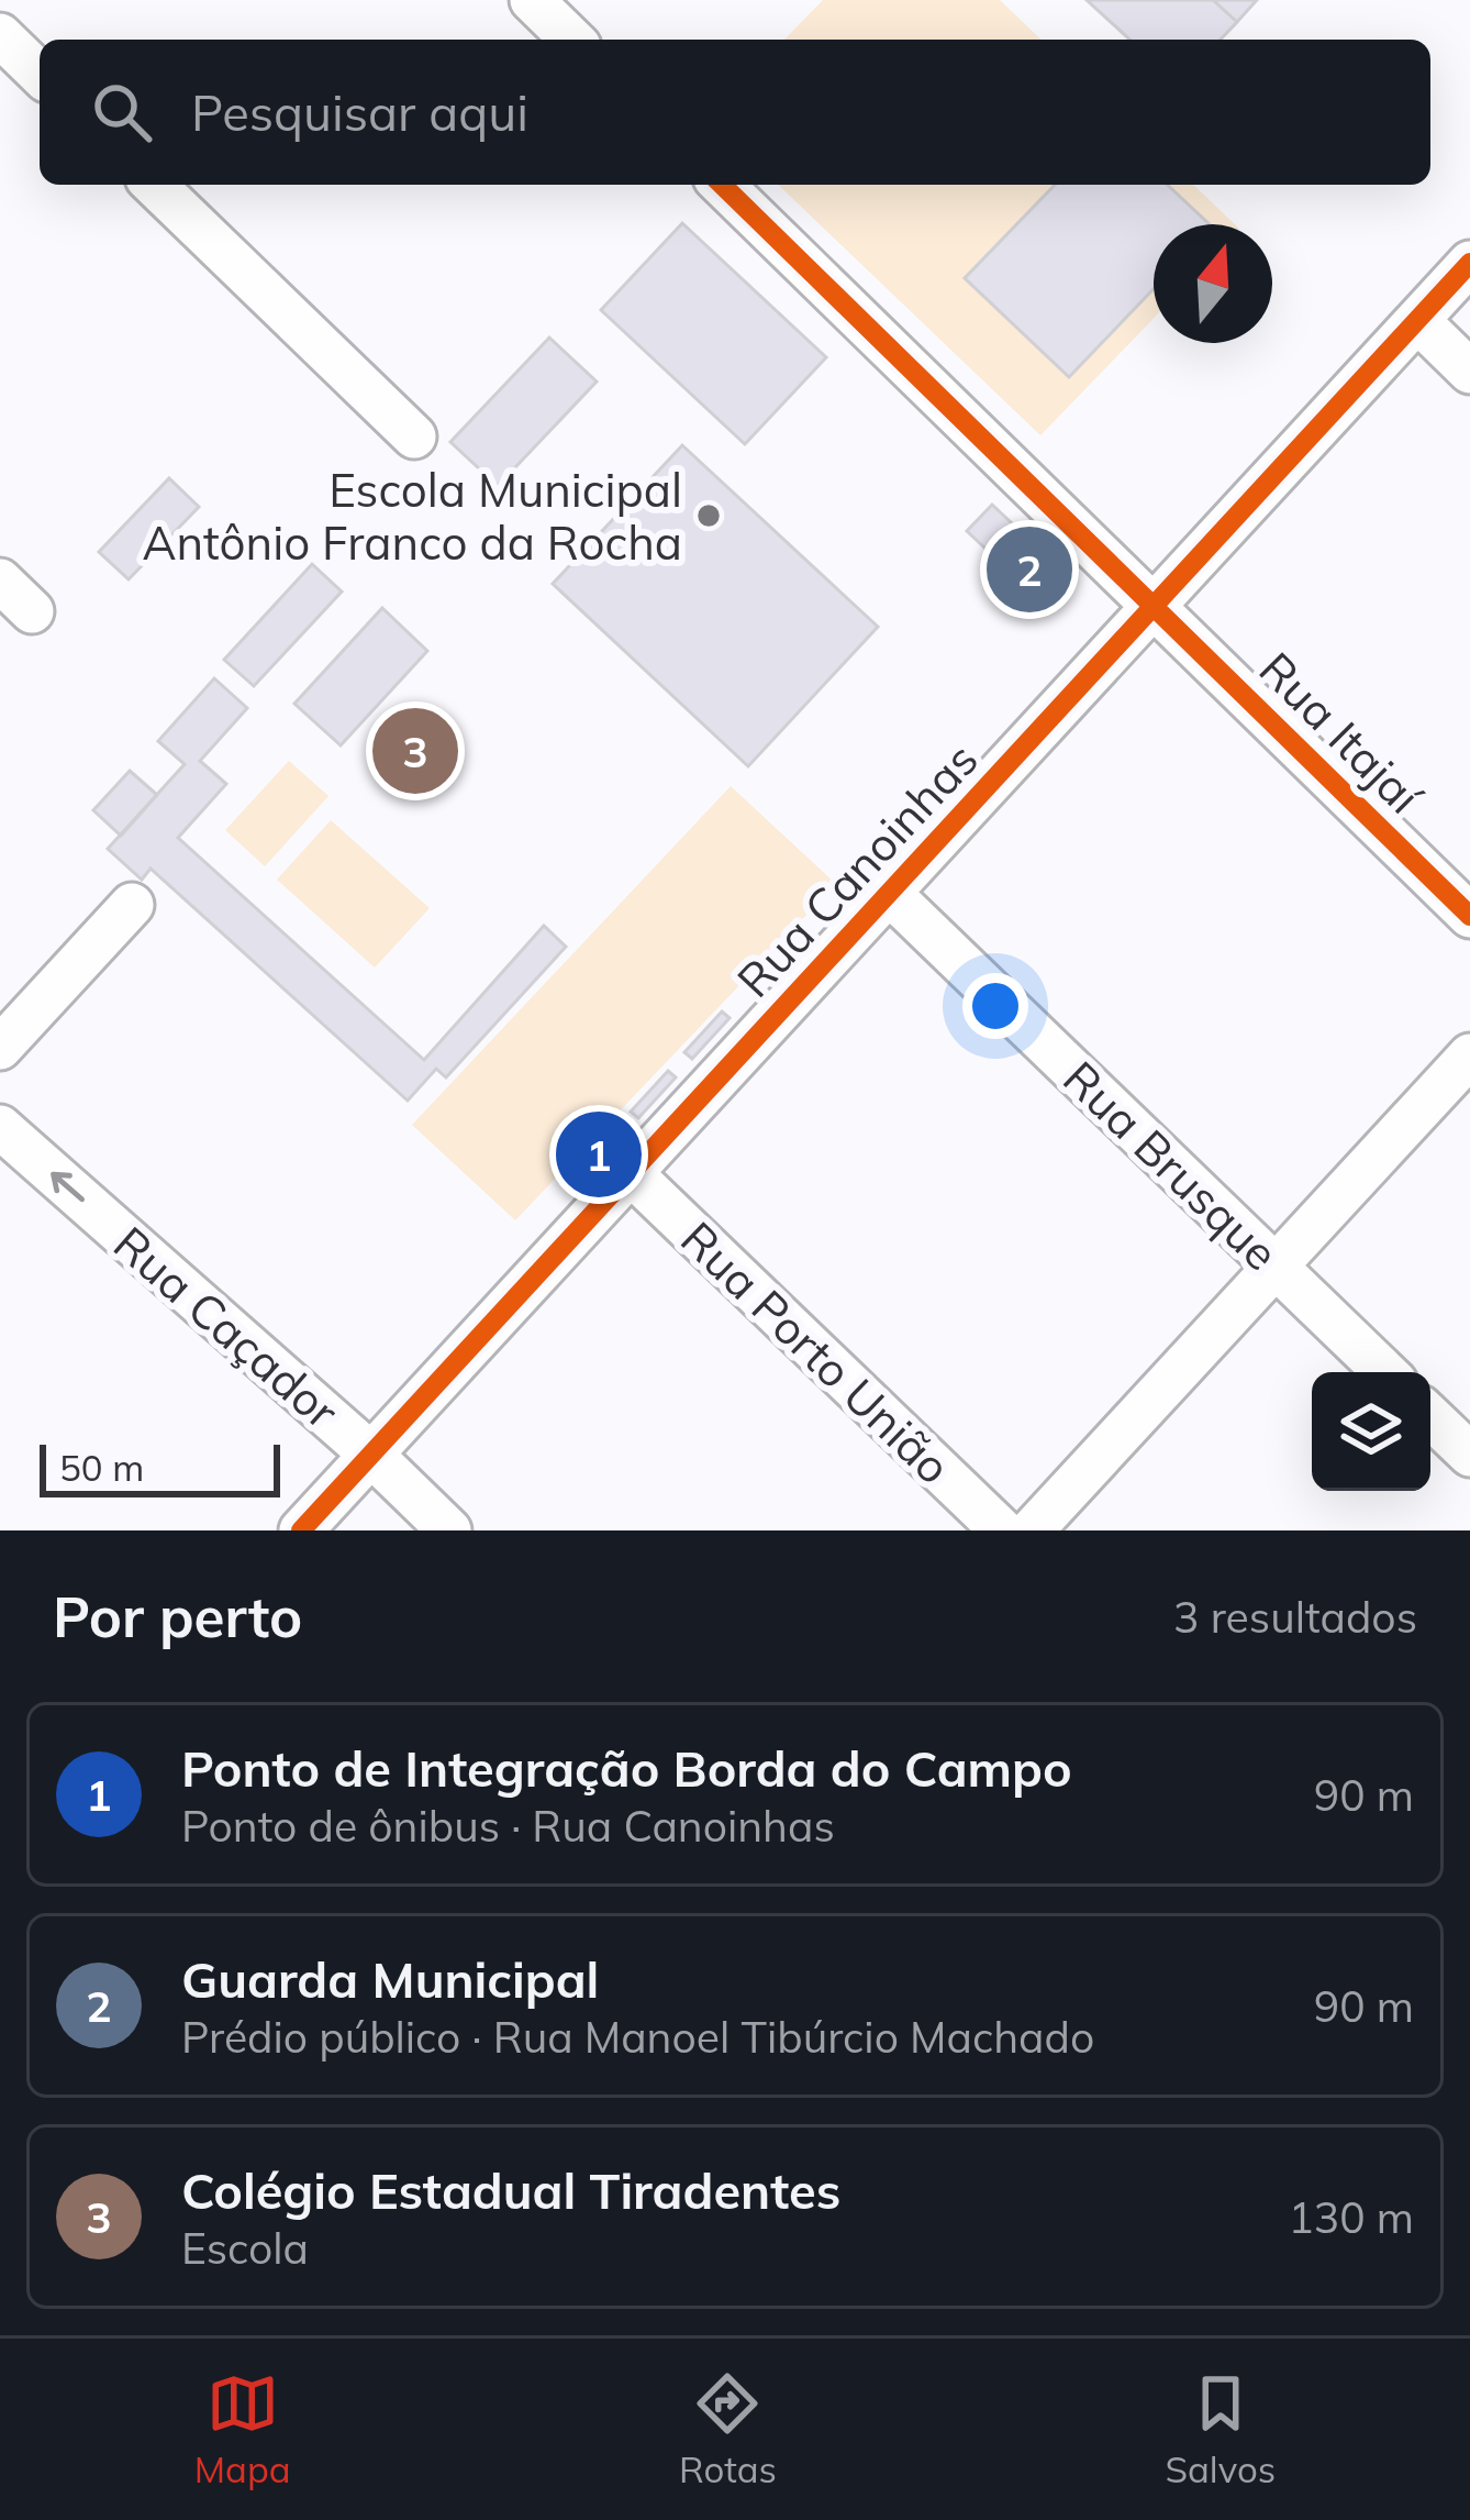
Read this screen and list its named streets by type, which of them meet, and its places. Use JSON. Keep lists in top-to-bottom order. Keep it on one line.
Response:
{"streets":{"street":["Rua Itajaí","Rua Canoinhas","Rua Brusque","Rua Caçador","Rua Porto União"]},"crossings":[["Rua Itajaí","Rua Canoinhas"],["Rua Canoinhas","Rua Brusque"],["Rua Canoinhas","Rua Caçador"],["Rua Canoinhas","Rua Porto União"]],"one_way":["Rua Caçador"],"places":["Escola Municipal Antônio Franco da Rocha"],"scale_bar":"50 m","north":"top","page":{"search":"Pesquisar aqui","pins":["2","3","1"],"scale":"50 m","heading":["Por perto","3 resultados"],"list":[{"mark":"1","name":"Ponto de Integração Borda do Campo","note":"Ponto de ônibus · Rua Canoinhas","value":"90 m"},{"mark":"2","name":"Guarda Municipal","note":"Prédio público · Rua Manoel Tibúrcio Machado","value":"90 m"},{"mark":"3","name":"Colégio Estadual Tiradentes","note":"Escola","value":"130 m"}],"nav":["Mapa","Rotas","Salvos"]}}
